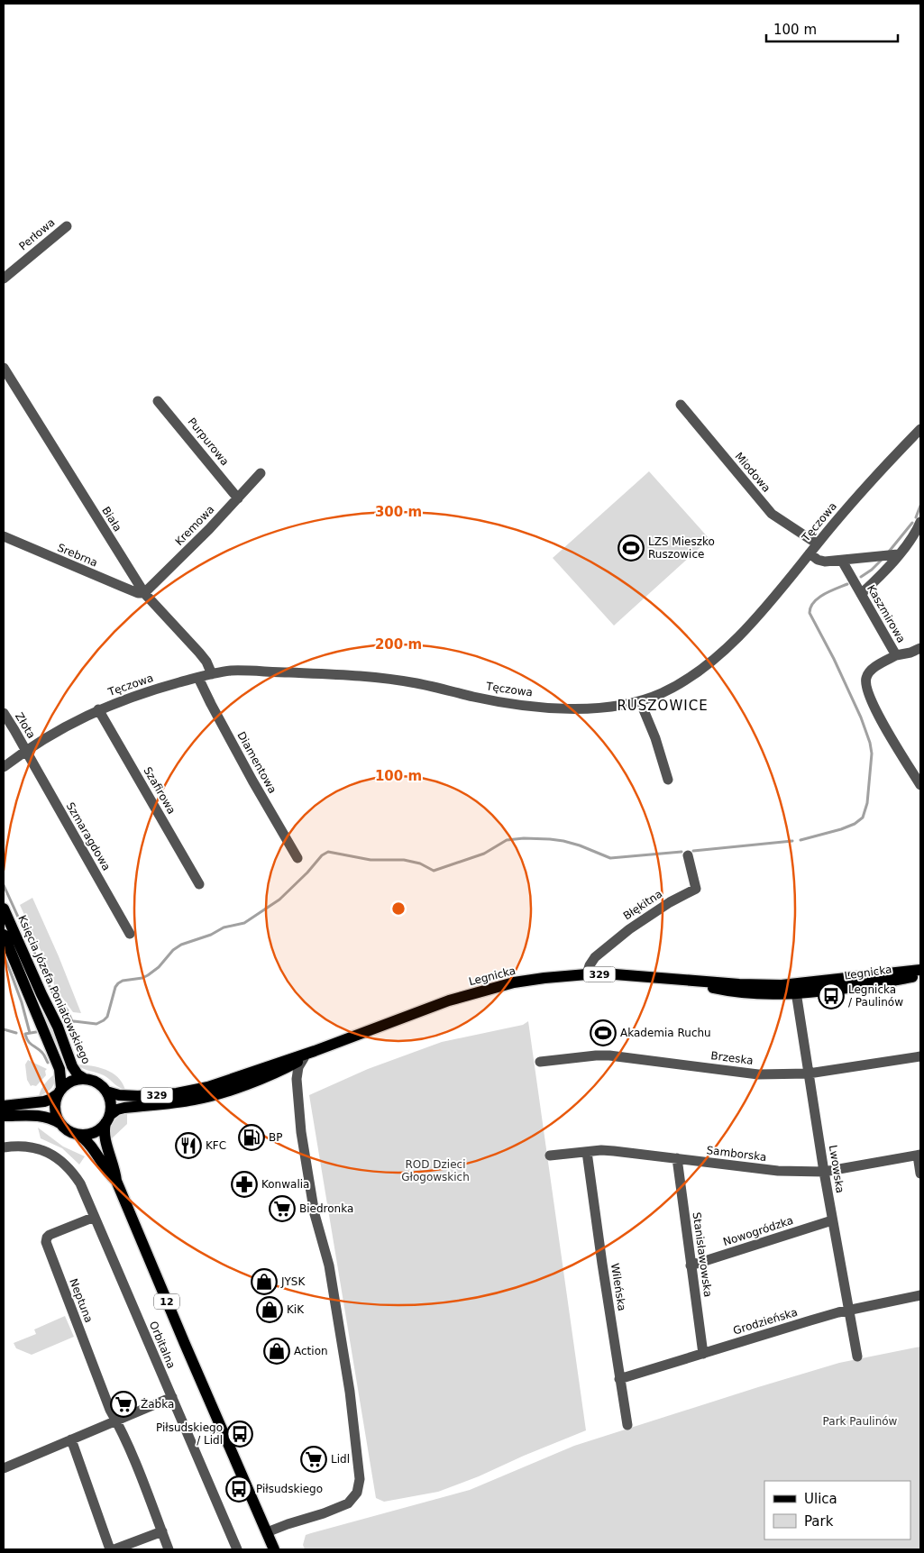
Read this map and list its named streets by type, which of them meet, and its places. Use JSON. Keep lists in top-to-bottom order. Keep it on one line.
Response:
{"streets":{"main road":["Legnicka","329","Księcia Józefa Poniatowskiego","12"],"street":["Perłowa","Purpurowa","Miodowa","Biała","Tęczowa","Kremowa","Srebrna","Kaszmirowa","Złota","Diamentowa","Szafirowa","Szmaragdowa","Błękitna","Brzeska","Samborska","Lwowska","Nowogródzka","Stanisławowska","Wileńska","Neptuna","Grodzieńska","Orbitalna"]},"crossings":[["Purpurowa","Kremowa"],["Miodowa","Tęczowa"],["Biała","Tęczowa"],["Biała","Kremowa"],["Biała","Srebrna"],["Tęczowa","Złota"],["Tęczowa","Diamentowa"],["Tęczowa","Szafirowa"],["Tęczowa","Szmaragdowa"],["Kremowa","Srebrna"],["Złota","Szmaragdowa"],["Błękitna","Legnicka"],["Legnicka","Księcia Józefa Poniatowskiego"],["Legnicka","Lwowska"],["Legnicka","12"],["Księcia Józefa Poniatowskiego","12"],["Brzeska","Lwowska"],["Samborska","Lwowska"],["Samborska","Stanisławowska"],["Samborska","Wileńska"],["Lwowska","Nowogródzka"],["Lwowska","Grodzieńska"],["Nowogródzka","Stanisławowska"],["Stanisławowska","Grodzieńska"],["Wileńska","Grodzieńska"],["Neptuna","Orbitalna"]],"districts":["RUSZOWICE"],"parks":["ROD Dzieci Głogowskich","Park Paulinów"],"places":{"sports":["LZS Mieszko Ruszowice","Akademia Ruchu"],"bus stop":["Legnicka / Paulinów","Piłsudskiego / Lidl","Piłsudskiego"],"fuel station":["BP"],"restaurant":["KFC"],"pharmacy":["Konwalia"],"supermarket":["Biedronka","Żabka","Lidl"],"shop":["JYSK","KiK","Action"]},"legend":["Ulica","Park"],"scale_bar":"100 m","rings":["300 m","200 m","100 m"]}
